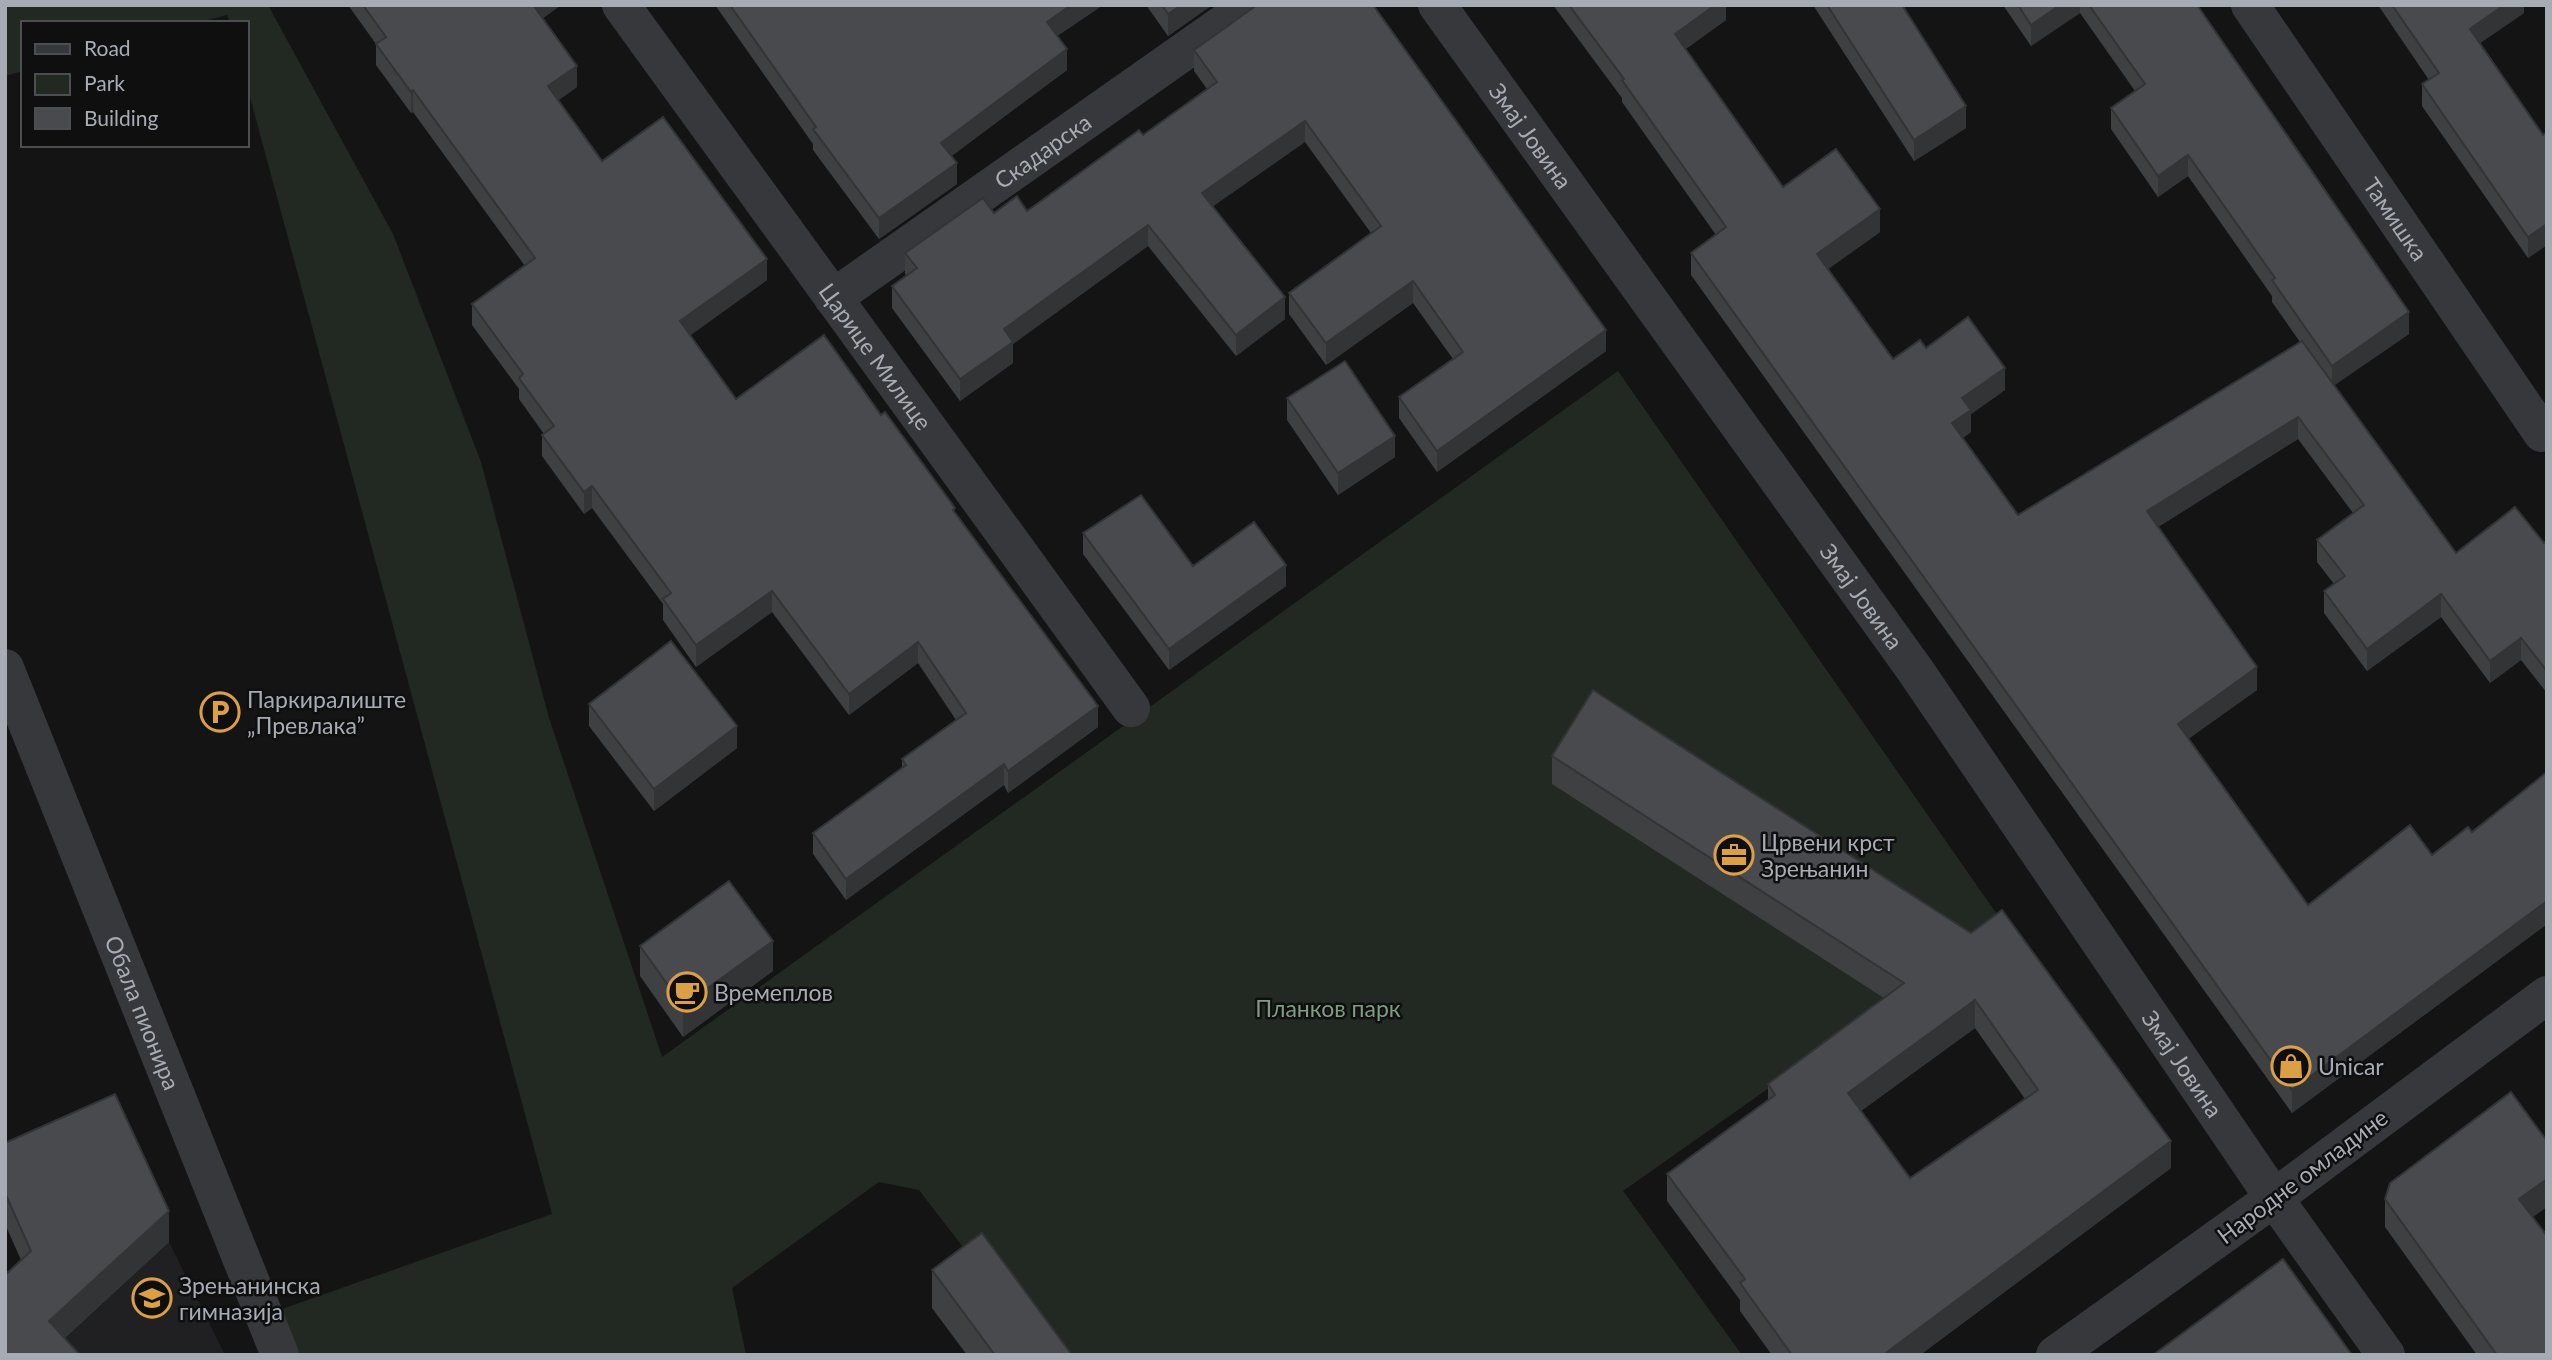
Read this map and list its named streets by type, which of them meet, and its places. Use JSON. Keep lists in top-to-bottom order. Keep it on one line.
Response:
{"streets":{"street":["Змај Јовина","Скадарска","Тамишка","Царице Милице","Обала пионира","Народне омладине"]},"crossings":[["Змај Јовина","Народне омладине"],["Скадарска","Царице Милице"]],"parks":["Планков парк"],"places":{"parking":["Паркиралиште „Превлака”"],"office":["Црвени крст Зрењанин"],"cafe":["Времеплов"],"shop":["Unicar"],"school or university":["Зрењанинска гимназија"]},"legend":["Road","Park","Building"]}
